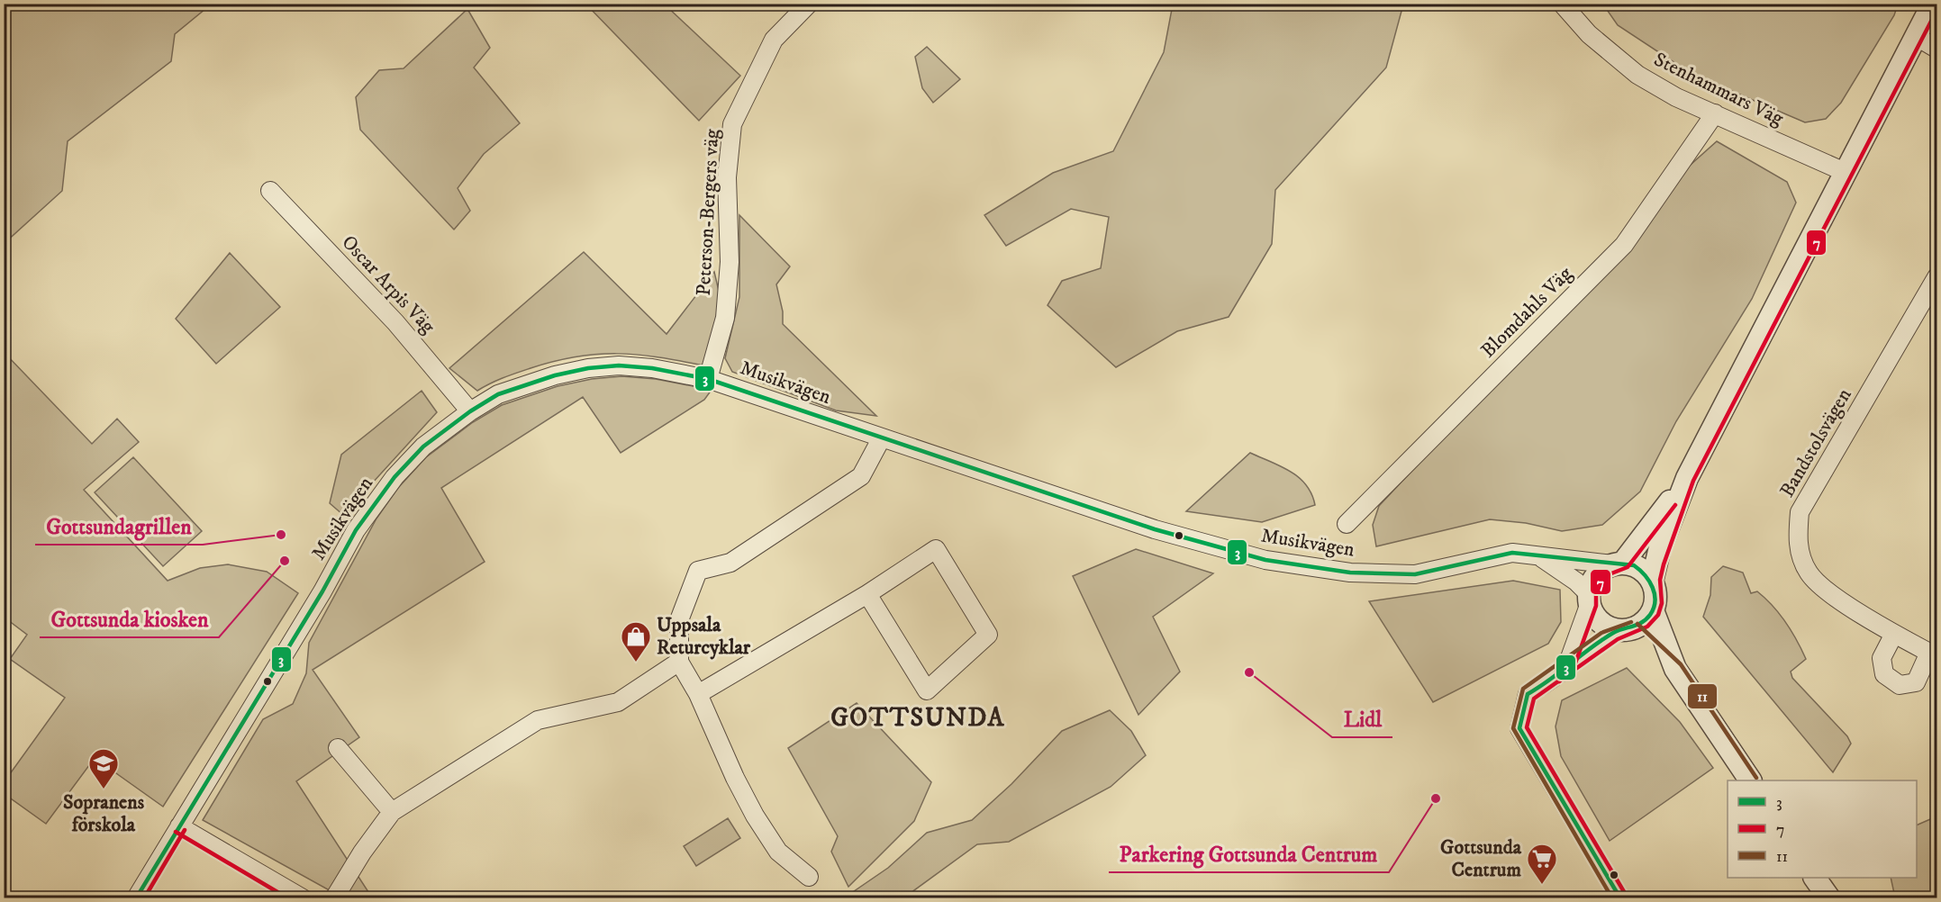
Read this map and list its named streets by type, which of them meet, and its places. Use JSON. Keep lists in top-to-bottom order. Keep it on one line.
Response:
{"streets":{"street":["Stenhammars Väg","Peterson-Bergers väg","Oscar Arpis Väg","Blomdahls Väg","Musikvägen","Bandstolsvägen"]},"crossings":[["Stenhammars Väg","Blomdahls Väg"],["Peterson-Bergers väg","Musikvägen"],["Oscar Arpis Väg","Musikvägen"]],"districts":["GOTTSUNDA"],"places":{"other":["Gottsundagrillen","Gottsunda kiosken","Lidl","Parkering Gottsunda Centrum"],"shop":["Uppsala Returcyklar"],"school or university":["Sopranens förskola"],"supermarket":["Gottsunda Centrum"]},"lines":["transit line 7","transit line 3","transit line 11"],"legend":["3","7","11"]}
